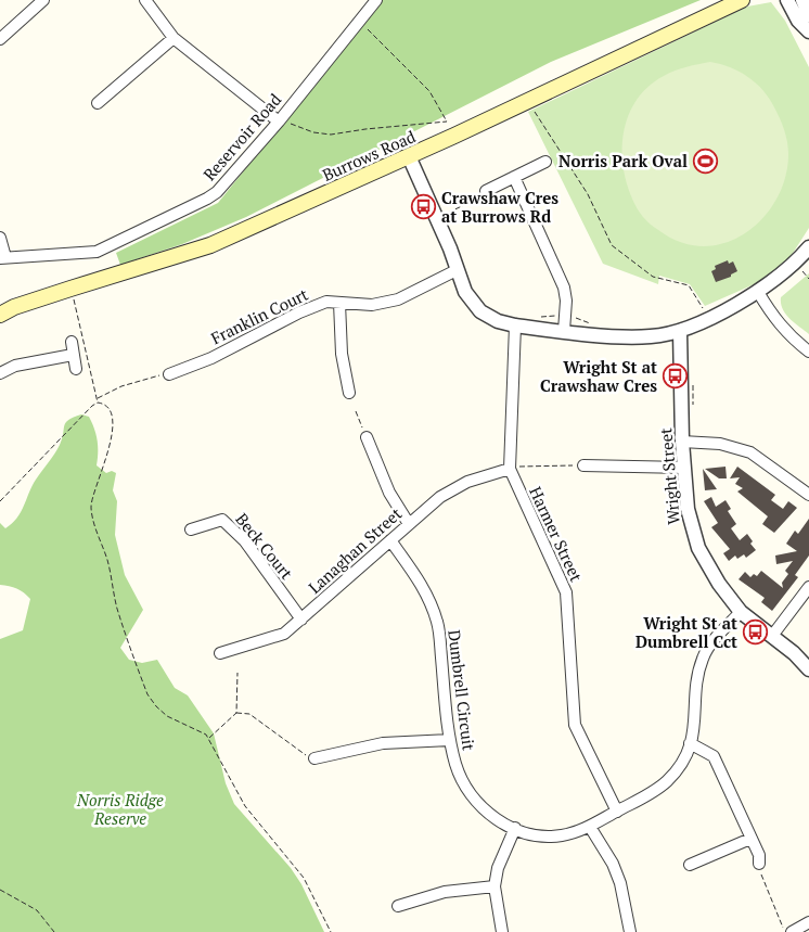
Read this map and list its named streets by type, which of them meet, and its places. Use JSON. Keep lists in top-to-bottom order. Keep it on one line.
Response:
{"streets":{"main road":["Burrows Road"],"street":["Reservoir Road","Franklin Court","Wright Street","Harmer Street","Beck Court","Lanaghan Street","Dumbrell Circuit"]},"crossings":[["Wright Street","Dumbrell Circuit"],["Harmer Street","Lanaghan Street"],["Harmer Street","Dumbrell Circuit"],["Beck Court","Lanaghan Street"],["Lanaghan Street","Dumbrell Circuit"]],"parks":["Norris Ridge Reserve"],"places":{"sports":["Norris Park Oval"],"bus stop":["Crawshaw Cres at Burrows Rd","Wright St at Crawshaw Cres","Wright St at Dumbrell Cct"]}}
